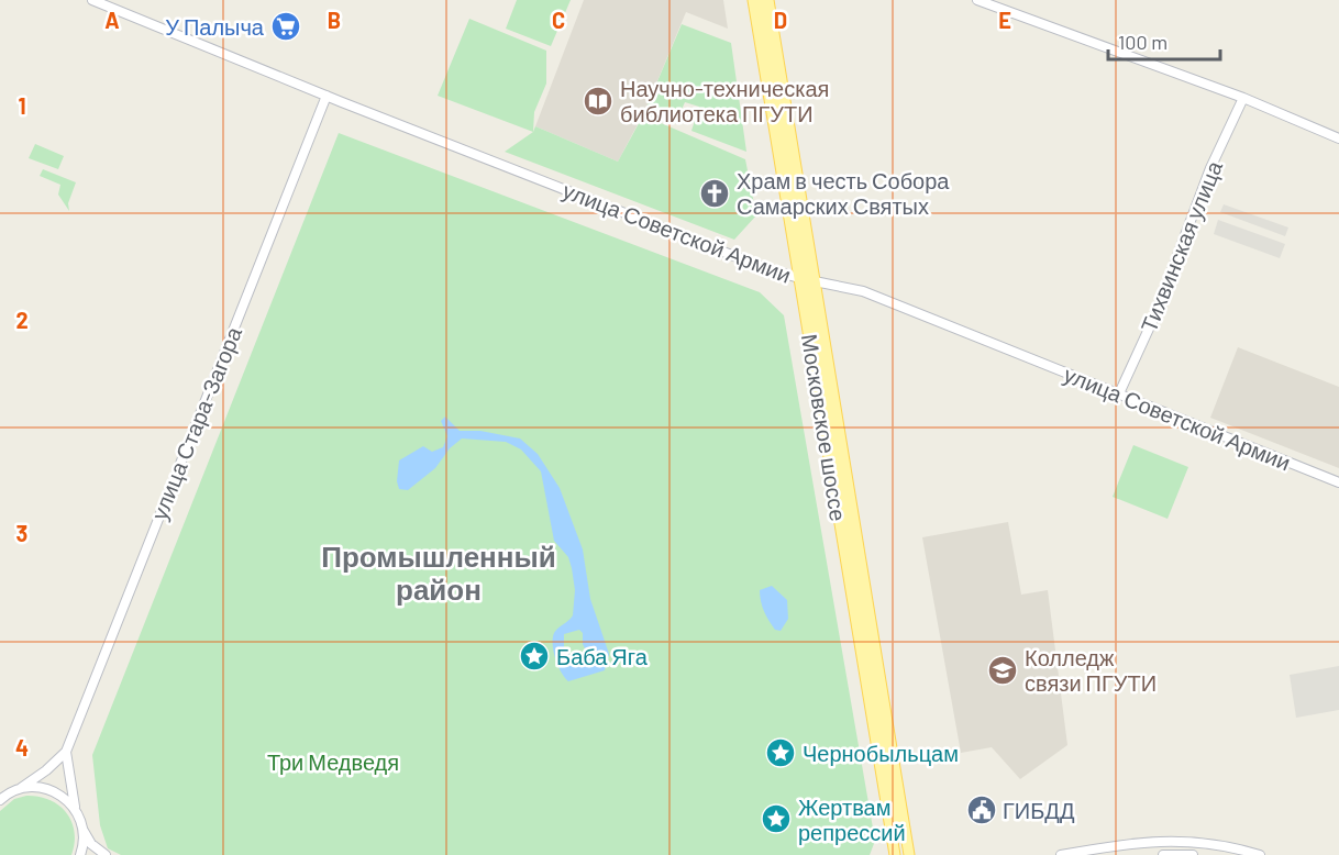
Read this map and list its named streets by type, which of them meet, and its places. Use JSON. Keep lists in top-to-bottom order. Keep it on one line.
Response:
{"streets":{"main road":["улица Советской Армии","Тихвинская улица","улица Стара-Загора","Московское шоссе"]},"crossings":[["улица Советской Армии","Тихвинская улица"],["улица Советской Армии","улица Стара-Загора"],["улица Советской Армии","Московское шоссе"]],"districts":["Промышленный район"],"parks":["Три Медведя"],"places":{"supermarket":["У Палыча"],"library":["Научно-техническая библиотека ПГУТИ"],"church":["Храм в честь Собора Самарских Святых"],"place":["Баба Яга","Чернобыльцам","Жертвам репрессий"],"school or university":["Колледж связи ПГУТИ"],"public building":["ГИБДД"]},"scale_bar":"100 m","grid":{"columns":["A","B","C","D","E"],"rows":["1","2","3","4"]}}
